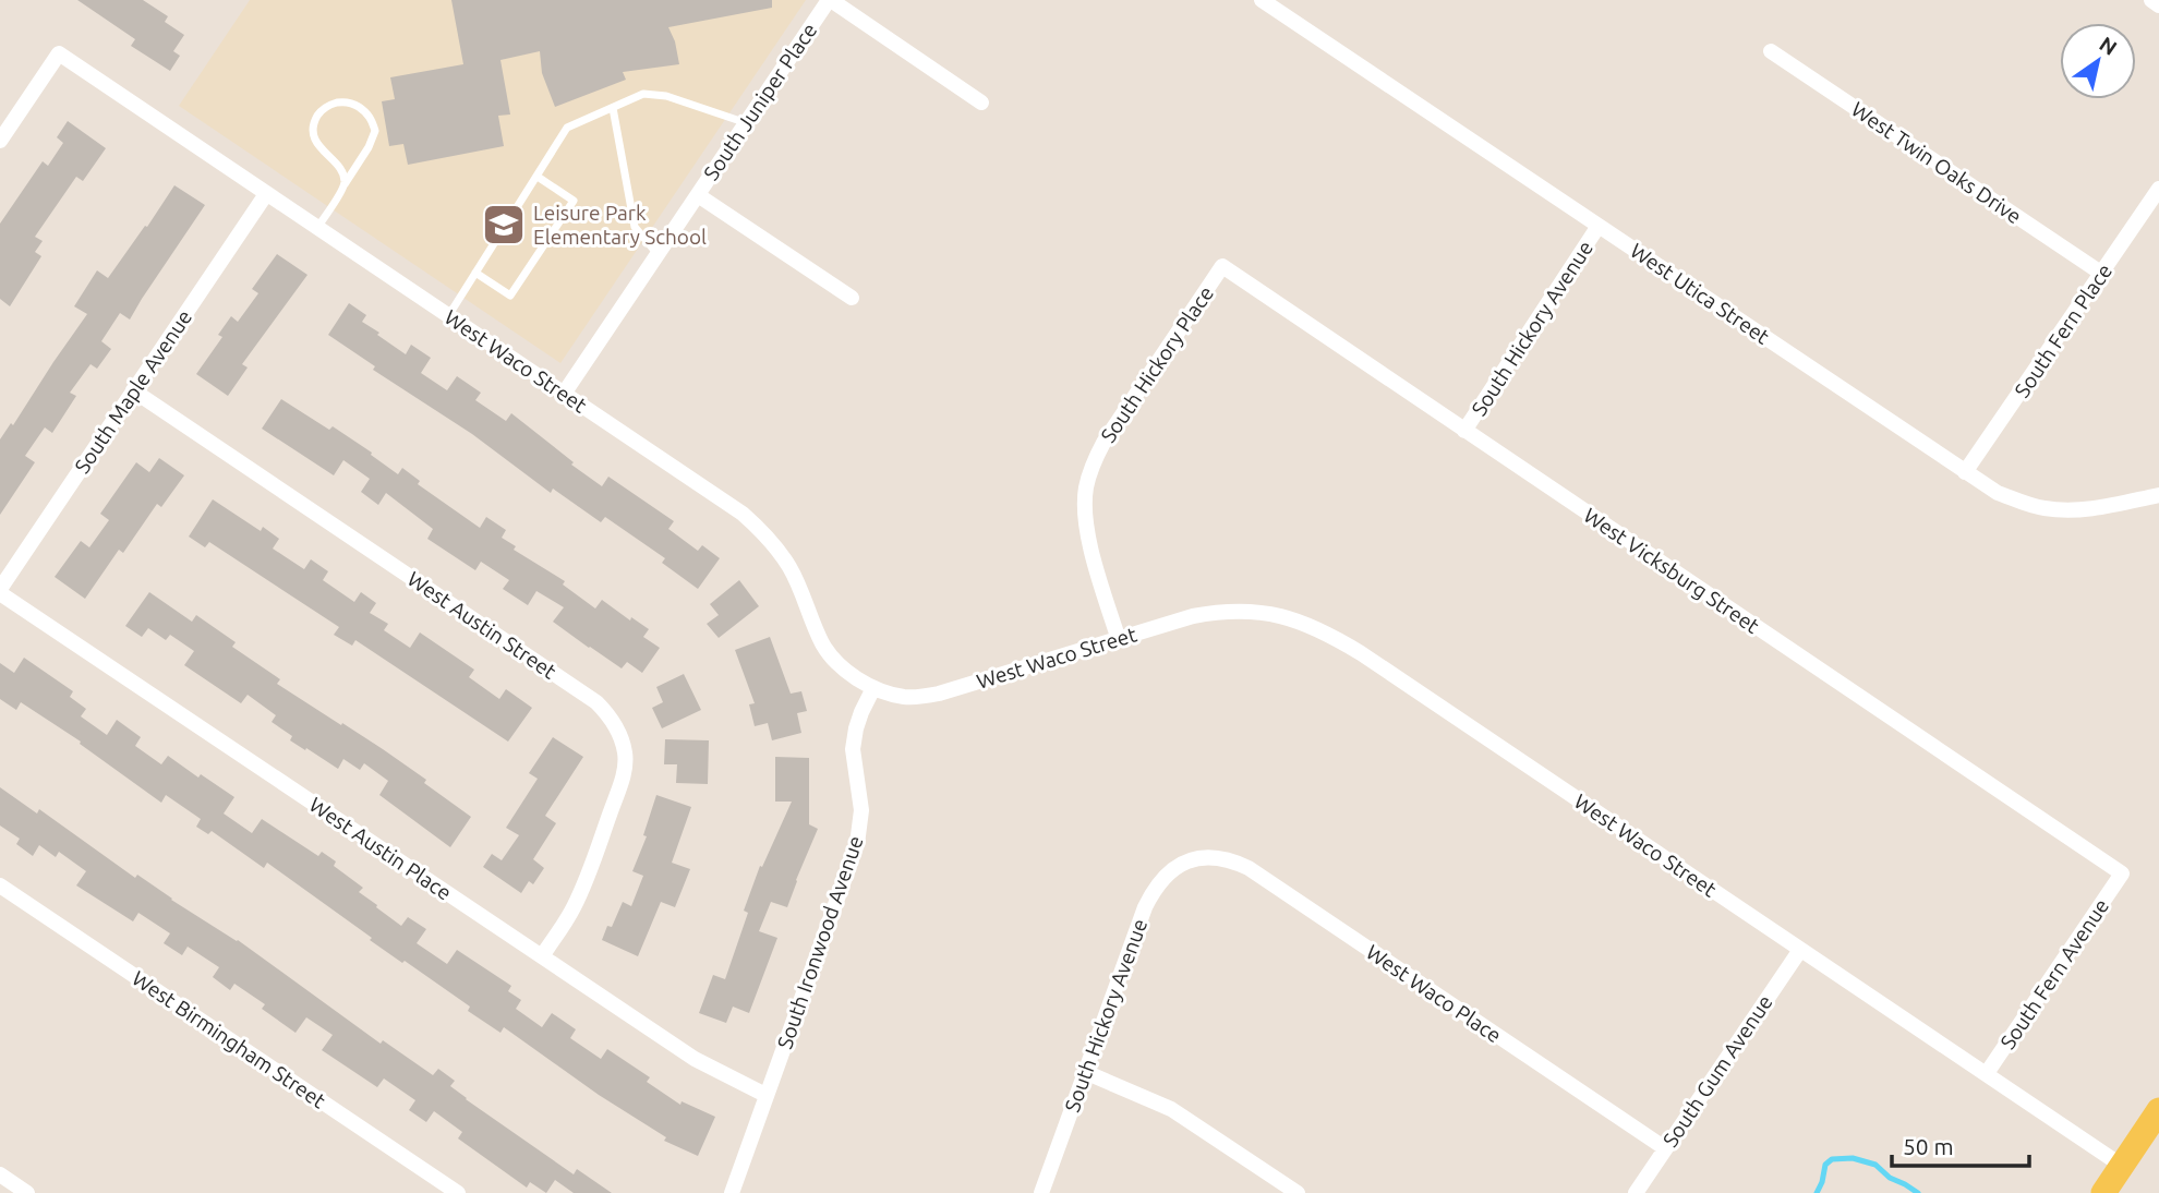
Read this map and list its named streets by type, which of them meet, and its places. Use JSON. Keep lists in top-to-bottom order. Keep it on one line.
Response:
{"streets":{"street":["South Juniper Place","West Twin Oaks Drive","West Utica Street","South Hickory Avenue","South Fern Place","West Waco Street","South Hickory Place","South Maple Avenue","West Vicksburg Street","West Austin Street","West Austin Place","South Ironwood Avenue","South Fern Avenue","West Waco Place","West Birmingham Street","South Gum Avenue"]},"crossings":[["South Juniper Place","West Waco Street"],["West Twin Oaks Drive","South Fern Place"],["West Utica Street","South Hickory Avenue"],["West Utica Street","South Fern Place"],["South Hickory Avenue","West Vicksburg Street"],["South Hickory Avenue","West Waco Place"],["West Waco Street","South Hickory Place"],["West Waco Street","South Maple Avenue"],["West Waco Street","South Ironwood Avenue"],["West Waco Street","South Fern Avenue"],["West Waco Street","South Gum Avenue"],["South Hickory Place","West Vicksburg Street"],["South Maple Avenue","West Austin Street"],["South Maple Avenue","West Austin Place"],["West Vicksburg Street","South Fern Avenue"],["West Austin Street","West Austin Place"],["West Austin Place","South Ironwood Avenue"],["West Waco Place","South Gum Avenue"]],"places":{"school or university":["Leisure Park Elementary School"]},"scale_bar":"50 m","north":"top right"}
